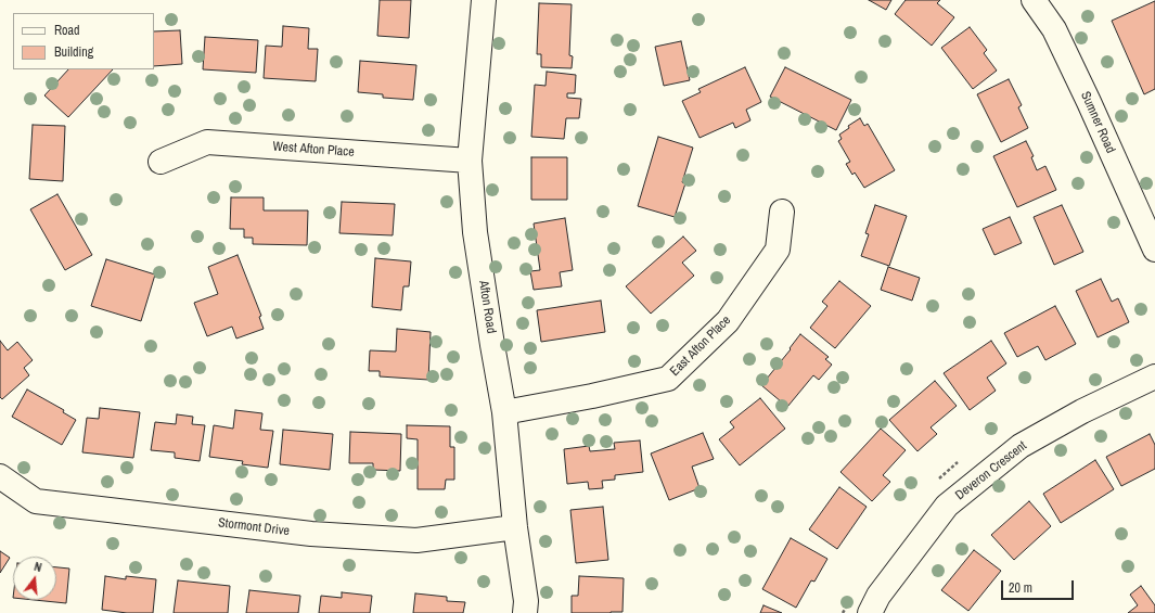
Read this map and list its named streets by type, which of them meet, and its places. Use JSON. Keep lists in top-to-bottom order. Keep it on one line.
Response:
{"streets":{"street":["Sumner Road","West Afton Place","Afton Road","East Afton Place","Deveron Crescent","Stormont Drive"]},"crossings":[["West Afton Place","Afton Road"],["Afton Road","East Afton Place"],["Afton Road","Stormont Drive"]],"legend":["Road","Building"],"scale_bar":"20 m","north":"top"}
